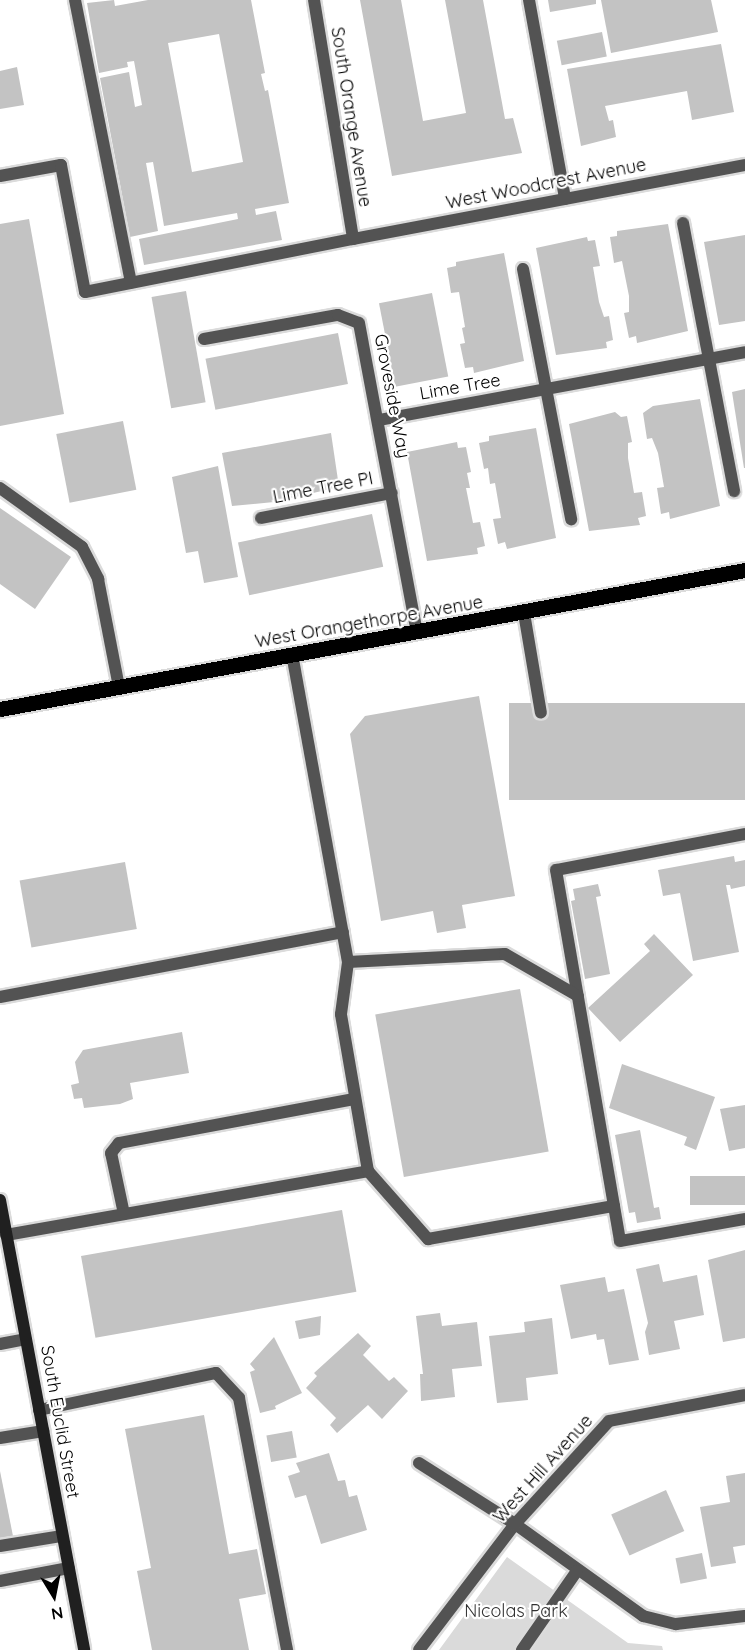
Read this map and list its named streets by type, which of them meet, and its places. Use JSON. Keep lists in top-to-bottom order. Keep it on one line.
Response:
{"streets":{"main road":["West Orangethorpe Avenue","South Euclid Street"],"street":["South Orange Avenue","West Woodcrest Avenue","Lime Tree","Groveside Way","Lime Tree PI","West Hill Avenue"]},"crossings":[["South Orange Avenue","West Woodcrest Avenue"],["Lime Tree","Groveside Way"],["Groveside Way","Lime Tree PI"],["Groveside Way","West Orangethorpe Avenue"]],"parks":["Nicolas Park"],"north":"bottom"}
